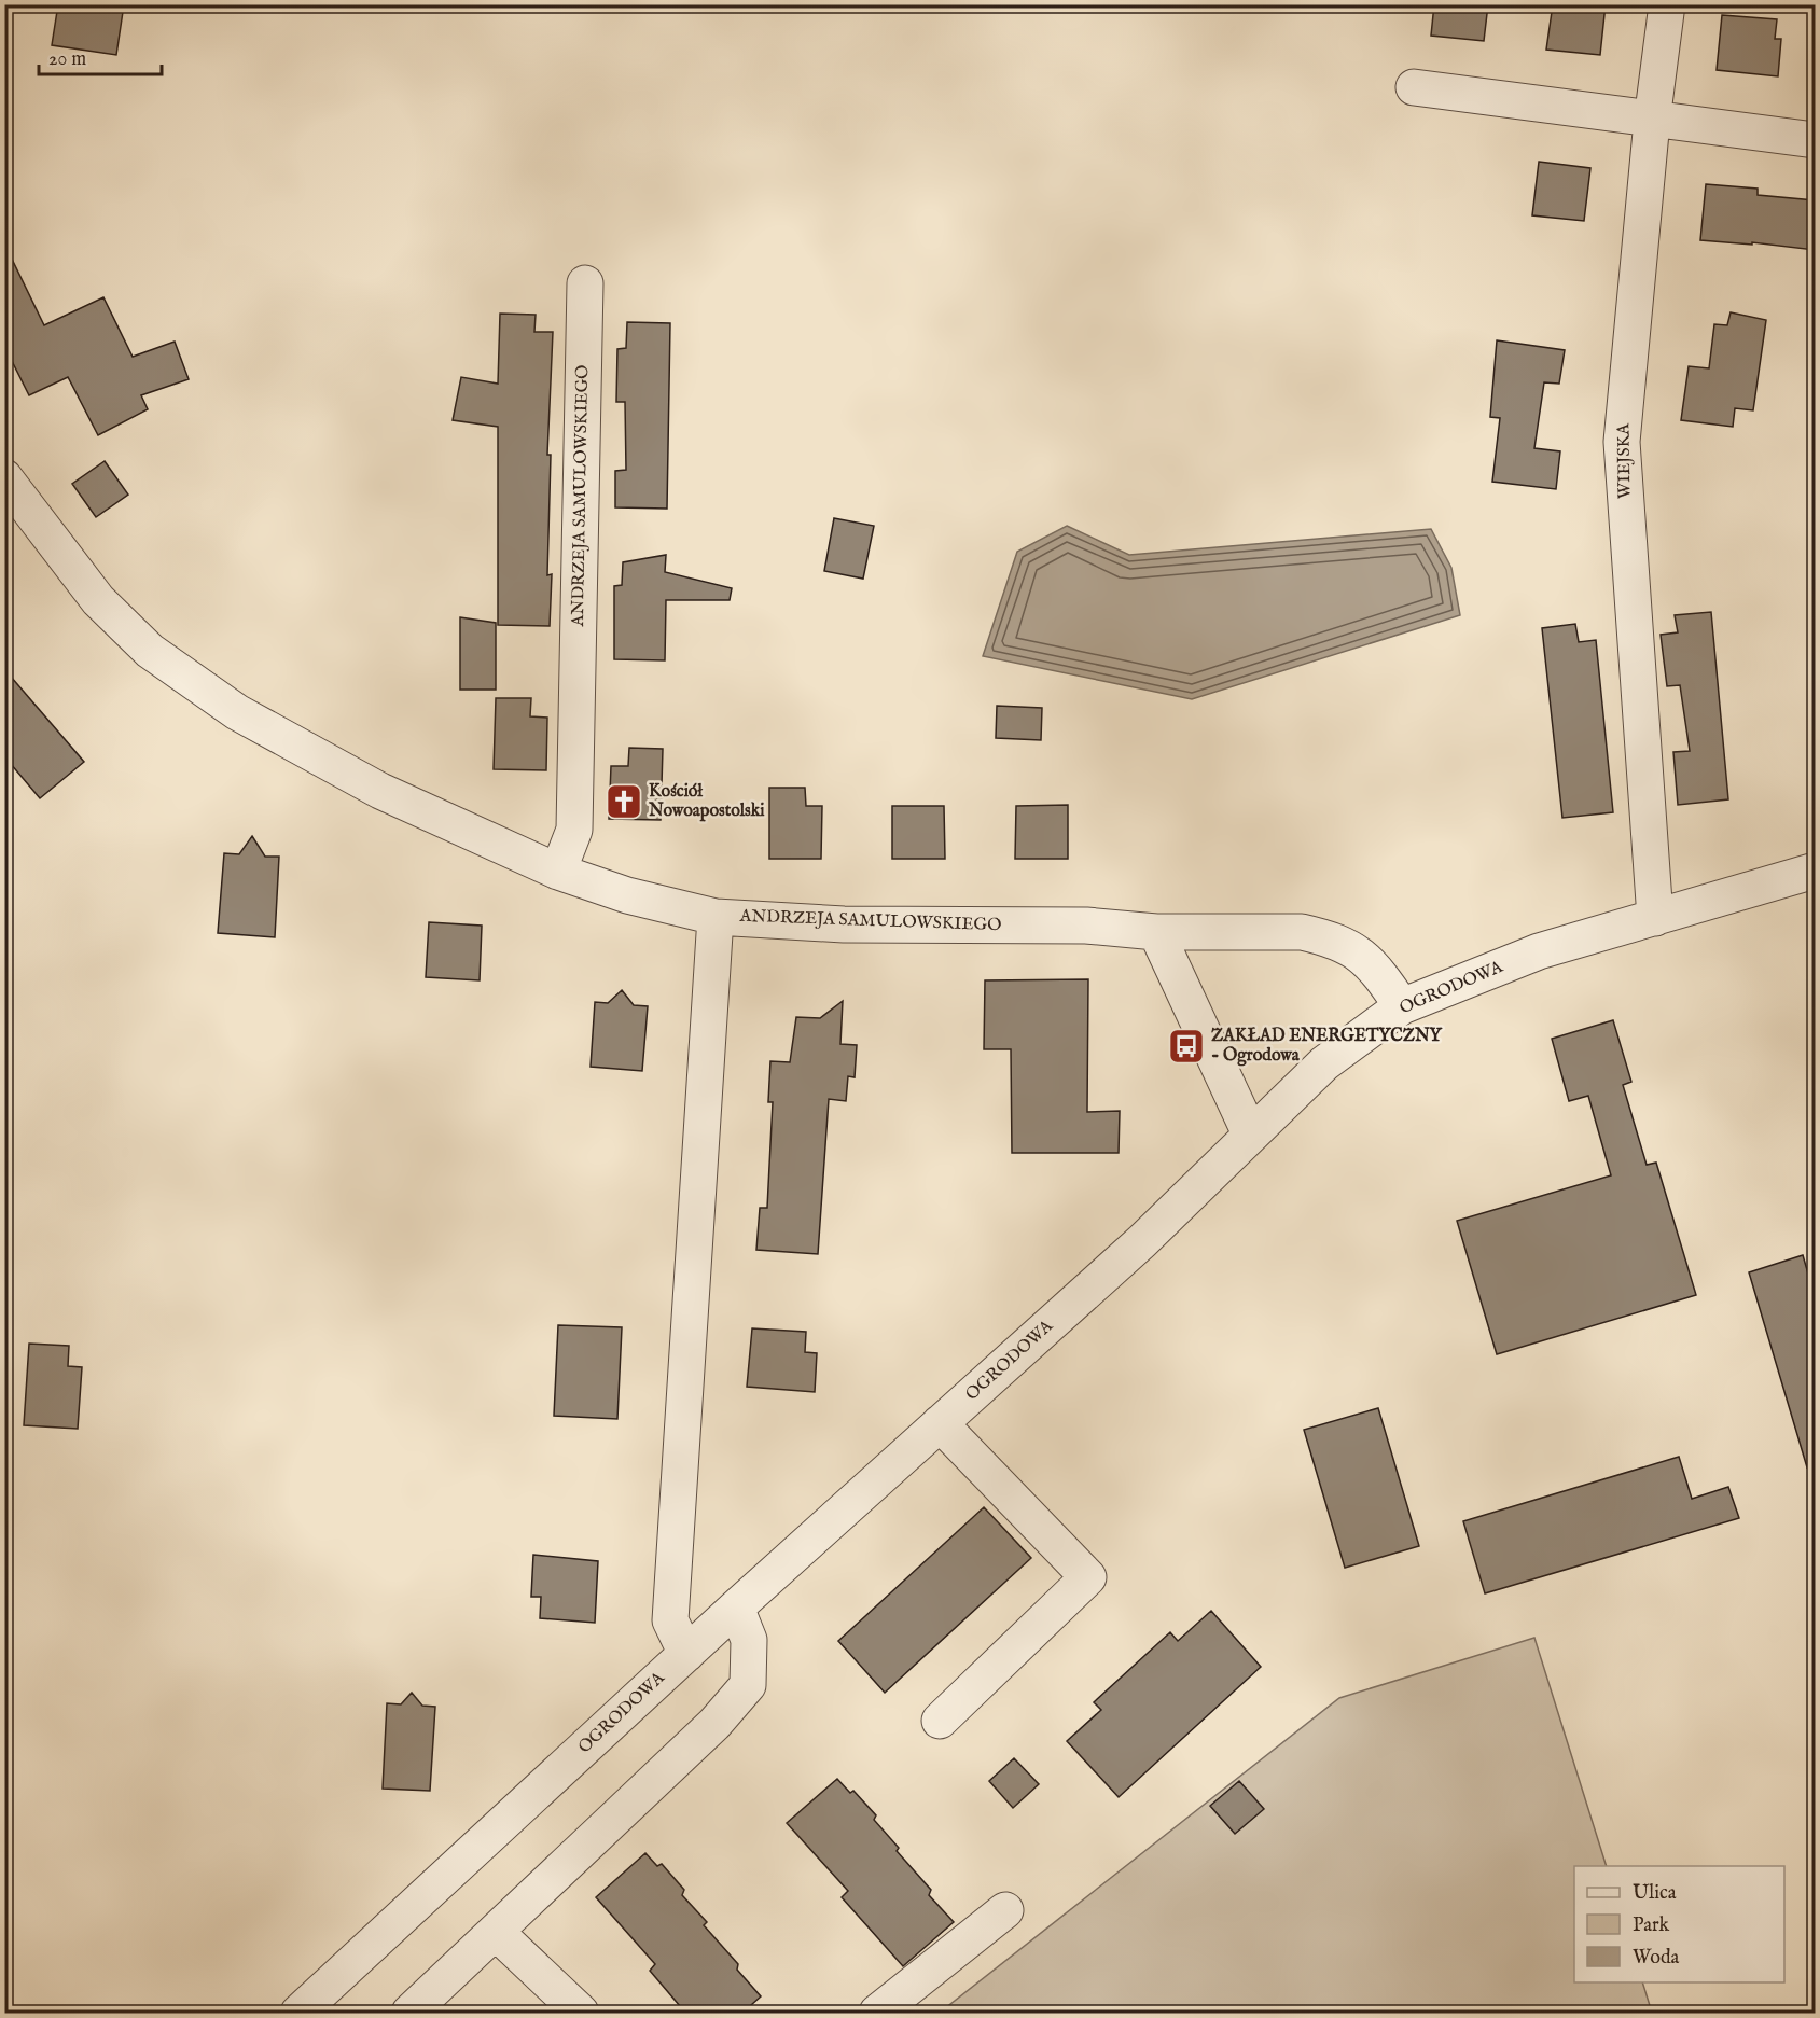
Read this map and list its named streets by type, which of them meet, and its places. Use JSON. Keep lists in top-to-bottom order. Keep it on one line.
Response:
{"streets":{"street":["WIEJSKA","ANDRZEJA SAMULOWSKIEGO","OGRODOWA"]},"crossings":[["WIEJSKA","OGRODOWA"],["ANDRZEJA SAMULOWSKIEGO","OGRODOWA"]],"places":{"church":["Kościół Nowoapostolski"],"bus stop":["ZAKŁAD ENERGETYCZNY - Ogrodowa"]},"legend":["Ulica","Park","Woda"],"scale_bar":"20 m"}
